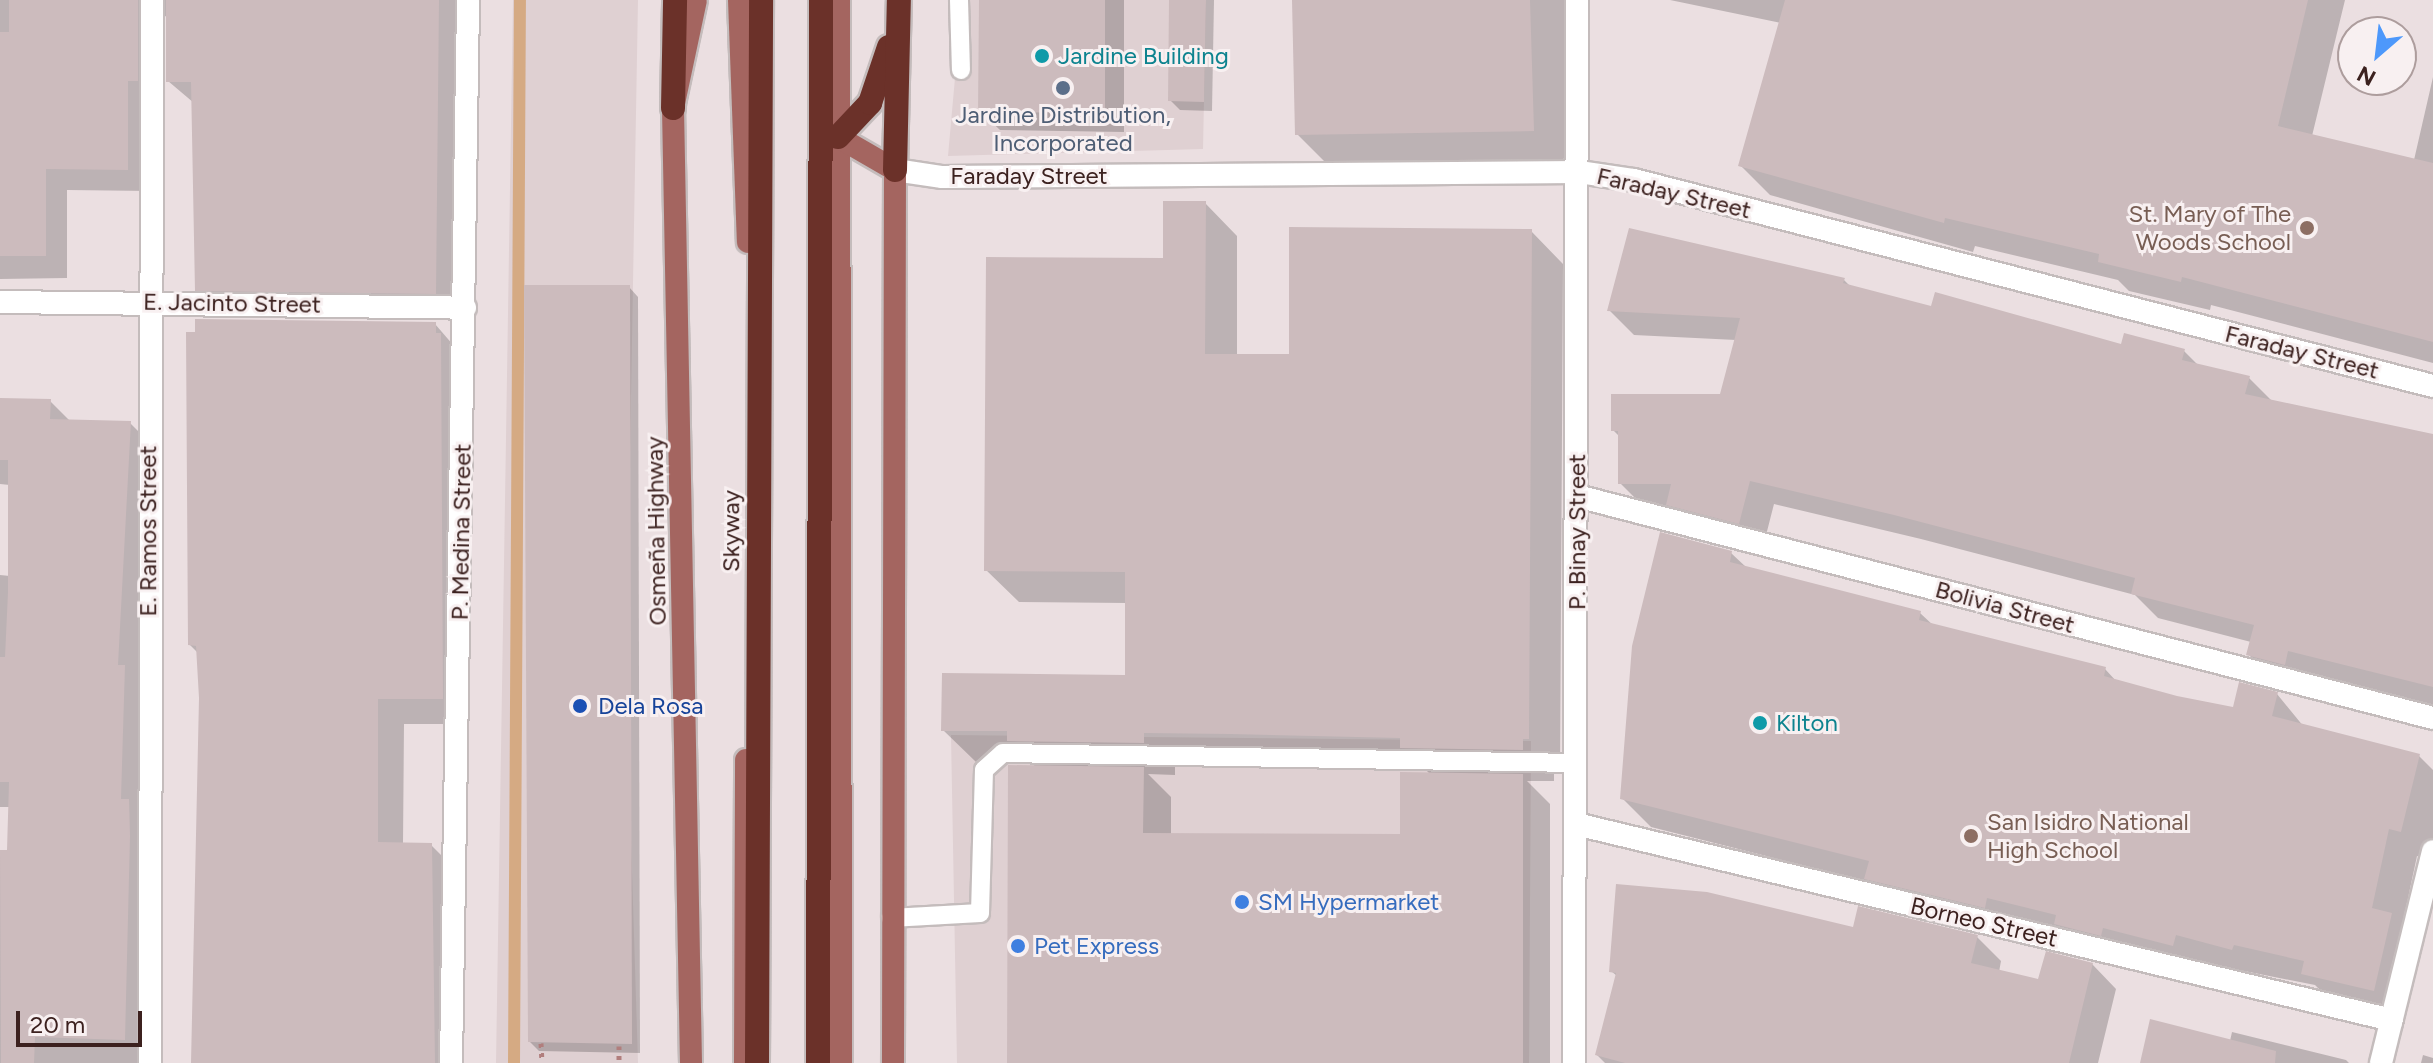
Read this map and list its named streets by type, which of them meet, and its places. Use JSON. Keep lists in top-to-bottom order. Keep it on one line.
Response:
{"streets":{"highway":["Skyway"],"main road":["Osmeña Highway"],"street":["Faraday Street","E. Jacinto Street","E. Ramos Street","P. Medina Street","P. Binay Street","Bolivia Street","Borneo Street"]},"crossings":[["Faraday Street","P. Binay Street"],["E. Jacinto Street","E. Ramos Street"],["E. Jacinto Street","P. Medina Street"],["P. Binay Street","Bolivia Street"],["P. Binay Street","Borneo Street"]],"places":["Jardine Building","Jardine Distribution, Incorporated","St. Mary of The Woods School","Dela Rosa","Kilton","San Isidro National High School","SM Hypermarket","Pet Express"],"scale_bar":"20 m","north":"bottom left"}
